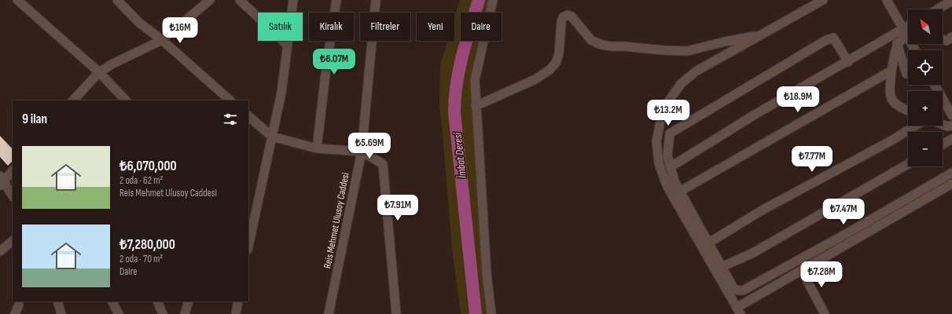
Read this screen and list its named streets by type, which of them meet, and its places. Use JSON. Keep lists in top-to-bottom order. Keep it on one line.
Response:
{"streets":{"street":["Reis Mehmet Ulusoy Caddesi"]},"water":["İmbat Deresi"],"north":"top left","page":{"map_buttons":["+","−"],"chip":["Satılık","Kiralık","Filtreler","Yeni","Daire"],"price":["₺16M","₺6.07M","₺18.9M","₺13.2M","₺5.69M","₺7.77M","₺7.91M","₺7.47M","₺7.28M"],"heading":"9 ilan","list":[{"name":"₺6,070,000","note":"2 oda · 62 m² · Reis Mehmet Ulusoy Caddesi"},{"name":"₺7,280,000","note":"2 oda · 70 m² · Daire"}]}}
